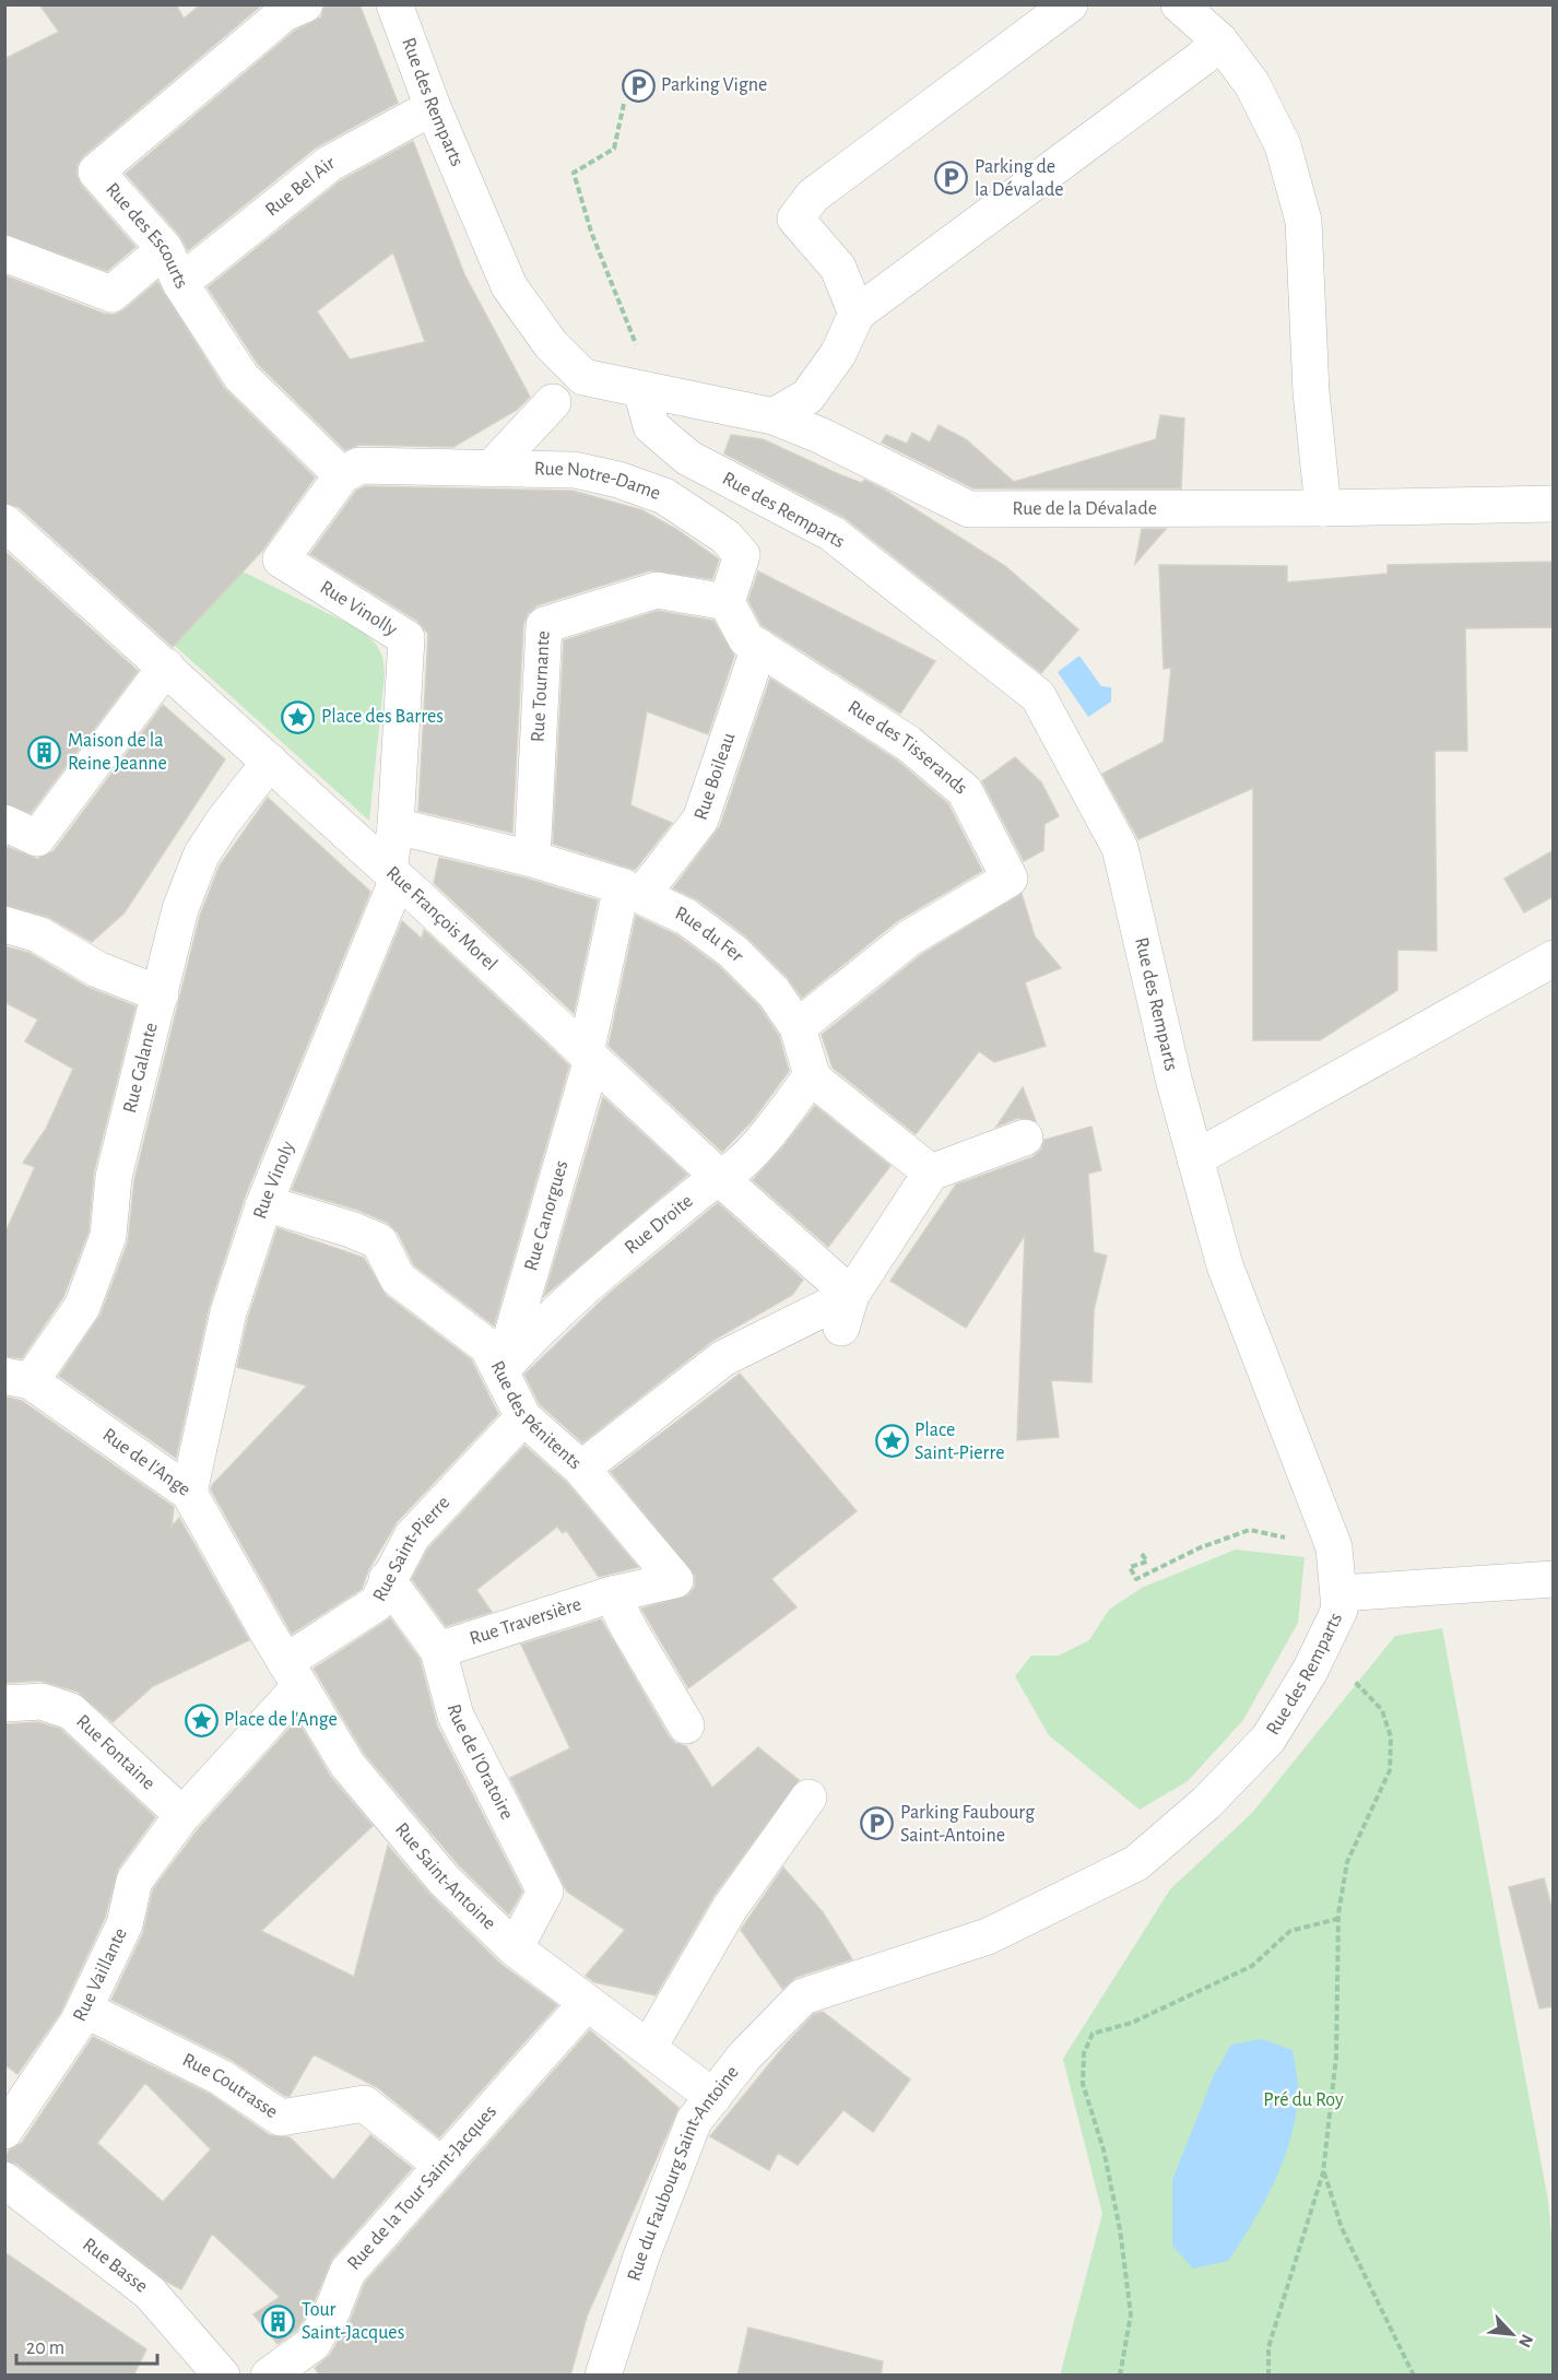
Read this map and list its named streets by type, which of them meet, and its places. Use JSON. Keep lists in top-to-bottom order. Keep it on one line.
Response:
{"streets":{"street":["Rue des Remparts","Rue Bel Air","Rue des Escourts","Rue Notre-Dame","Rue de la Dévalade","Rue Vinolly","Rue Tournante","Rue des Tisserands","Rue Boileau","Rue François Morel","Rue du Fer","Rue Galante","Rue Vinoly","Rue Canorgues","Rue Droite","Rue des Pénitents","Rue de l'Ange","Rue Saint-Pierre","Rue Traversière","Rue Fontaine","Rue de l'Oratoire","Rue Saint-Antoine","Rue Vaillante","Rue Coutrasse","Rue du Faubourg Saint-Antoine","Rue de la Tour Saint-Jacques","Rue Basse"]},"crossings":[["Rue des Remparts","Rue Bel Air"],["Rue des Remparts","Rue de la Dévalade"],["Rue des Remparts","Rue du Faubourg Saint-Antoine"],["Rue Bel Air","Rue des Escourts"],["Rue des Escourts","Rue Notre-Dame"],["Rue des Escourts","Rue Vinolly"],["Rue Notre-Dame","Rue Vinolly"],["Rue Notre-Dame","Rue Tournante"],["Rue Vinolly","Rue François Morel"],["Rue Vinolly","Rue du Fer"],["Rue Vinolly","Rue Vinoly"],["Rue Tournante","Rue du Fer"],["Rue des Tisserands","Rue Boileau"],["Rue des Tisserands","Rue du Fer"],["Rue Boileau","Rue du Fer"],["Rue Boileau","Rue Canorgues"],["Rue François Morel","Rue Galante"],["Rue François Morel","Rue Vinoly"],["Rue François Morel","Rue Canorgues"],["Rue François Morel","Rue Droite"],["Rue du Fer","Rue Canorgues"],["Rue du Fer","Rue Droite"],["Rue Galante","Rue de l'Ange"],["Rue Vinoly","Rue des Pénitents"],["Rue Vinoly","Rue de l'Ange"],["Rue Canorgues","Rue Droite"],["Rue Canorgues","Rue des Pénitents"],["Rue Droite","Rue des Pénitents"],["Rue des Pénitents","Rue Saint-Pierre"],["Rue des Pénitents","Rue Traversière"],["Rue de l'Ange","Rue Saint-Pierre"],["Rue de l'Ange","Rue Saint-Antoine"],["Rue Saint-Pierre","Rue Fontaine"],["Rue Saint-Pierre","Rue de l'Oratoire"],["Rue Saint-Pierre","Rue Saint-Antoine"],["Rue Saint-Pierre","Rue Vaillante"],["Rue Traversière","Rue de l'Oratoire"],["Rue Fontaine","Rue Vaillante"],["Rue de l'Oratoire","Rue Saint-Antoine"],["Rue Saint-Antoine","Rue du Faubourg Saint-Antoine"],["Rue Saint-Antoine","Rue de la Tour Saint-Jacques"],["Rue Vaillante","Rue Coutrasse"],["Rue Coutrasse","Rue de la Tour Saint-Jacques"]],"parks":["Pré du Roy"],"places":{"parking":["Parking Vigne","Parking de la Dévalade","Parking Faubourg Saint-Antoine"],"place":["Place des Barres","Place Saint-Pierre","Place de l'Ange"],"building":["Maison de la Reine Jeanne","Tour Saint-Jacques"]},"scale_bar":"20 m","north":"bottom right"}
